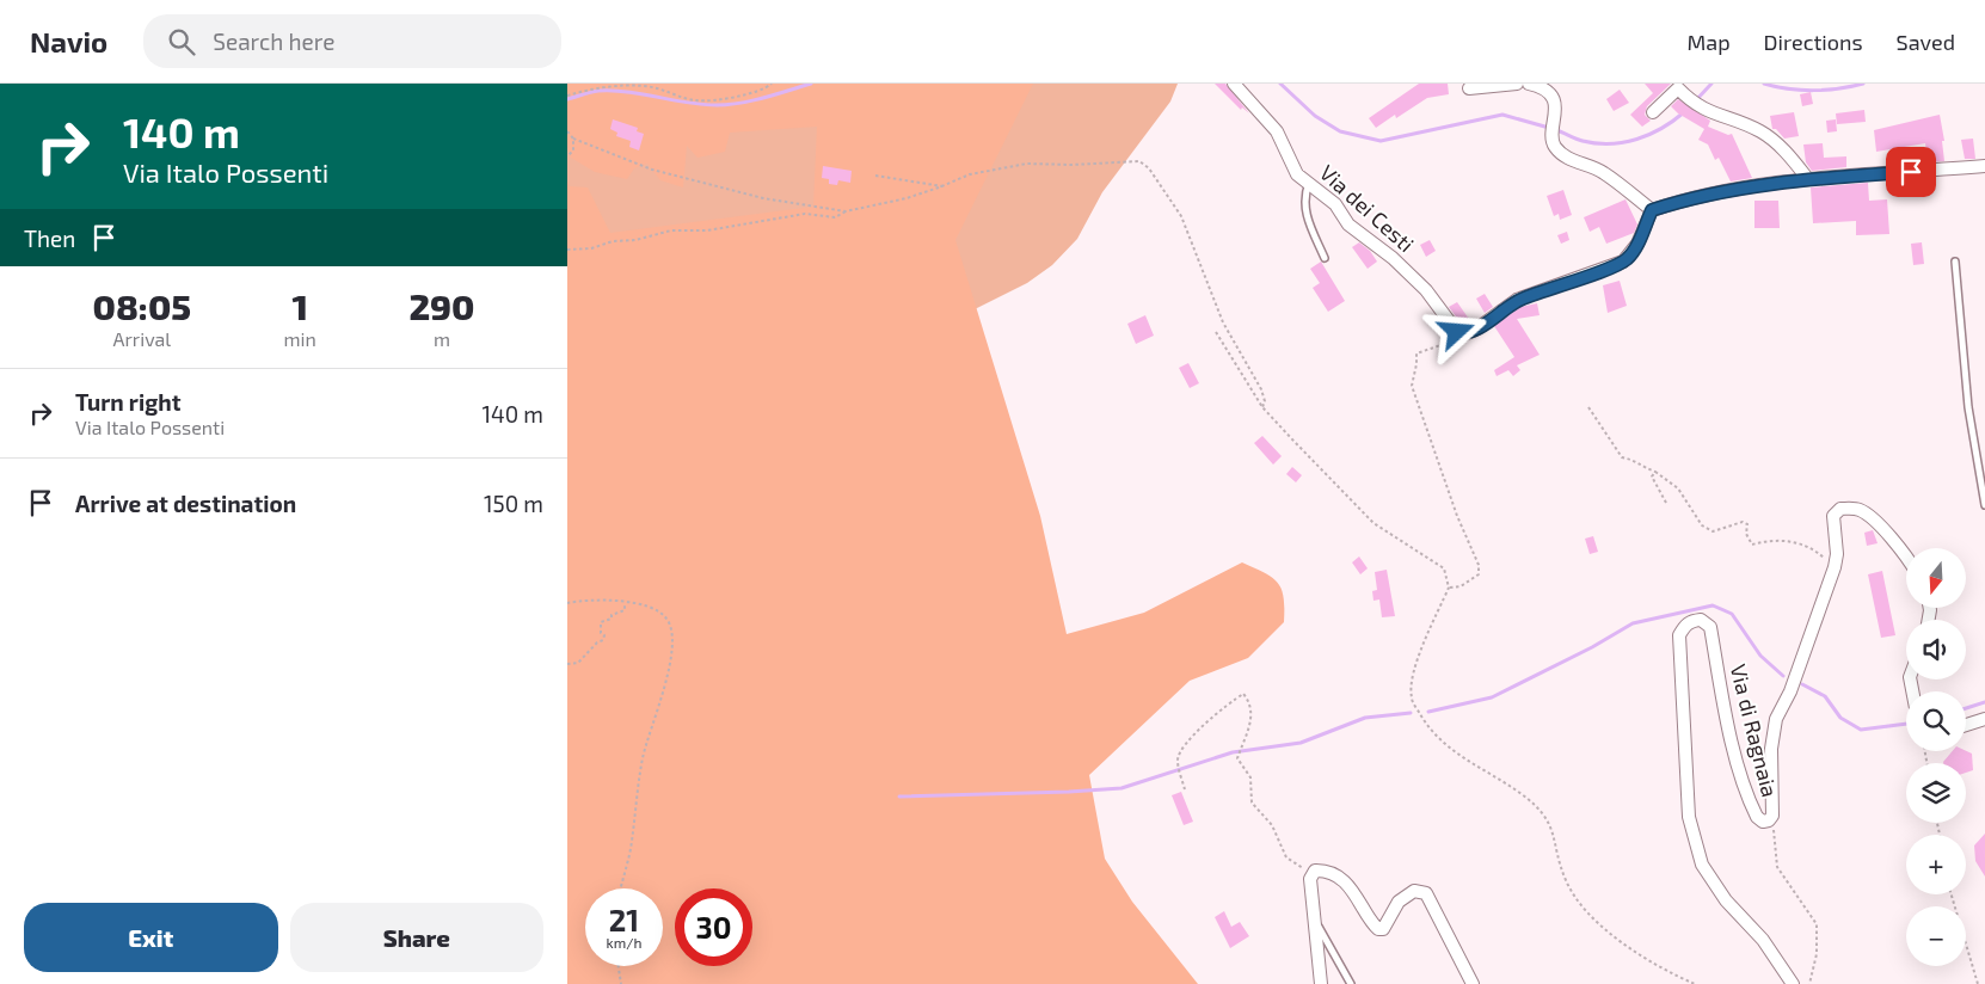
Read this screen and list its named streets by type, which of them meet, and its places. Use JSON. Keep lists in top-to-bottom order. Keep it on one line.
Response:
{"streets":{"street":["Via dei Cesti","Via di Ragnaia"]},"north":"bottom","page":{"header":"Navio","search":"Search here","nav":["Map","Directions","Saved"],"turn":["140 m","Via Italo Possenti"],"then":"Then","eta":["08:05","Arrival","1","min","290","m"],"list":[{"name":"Turn right","note":"Via Italo Possenti","value":"140 m"},{"name":"Arrive at destination","value":"150 m"}],"map_buttons":["+","−"],"speed":"21 km/h","limit":"30","buttons":["Exit","Share"]}}
